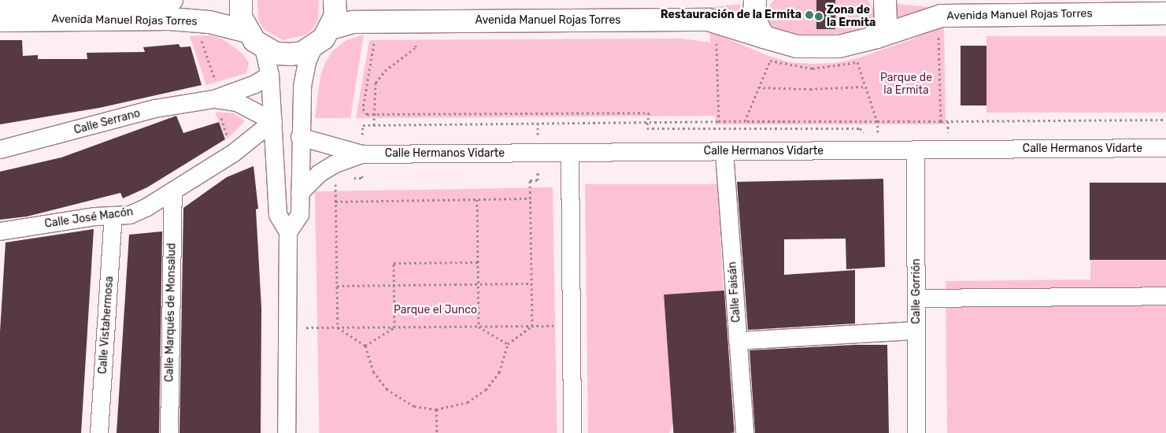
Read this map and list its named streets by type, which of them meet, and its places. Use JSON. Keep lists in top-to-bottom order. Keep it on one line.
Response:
{"streets":{"main road":["Avenida Manuel Rojas Torres"],"street":["Calle Serrano","Calle Hermanos Vidarte","Calle José Macón","Calle Gorrión","Calle Faisán","Calle Marqués de Monsalud","Calle Vistahermosa"]},"crossings":[["Calle Serrano","Calle José Macón"],["Calle Hermanos Vidarte","Calle Gorrión"],["Calle Hermanos Vidarte","Calle Faisán"],["Calle José Macón","Calle Marqués de Monsalud"],["Calle José Macón","Calle Vistahermosa"]],"parks":["Parque de la Ermita","Parque el Junco"],"places":["Restauración de la Ermita","Zona de la Ermita"]}
